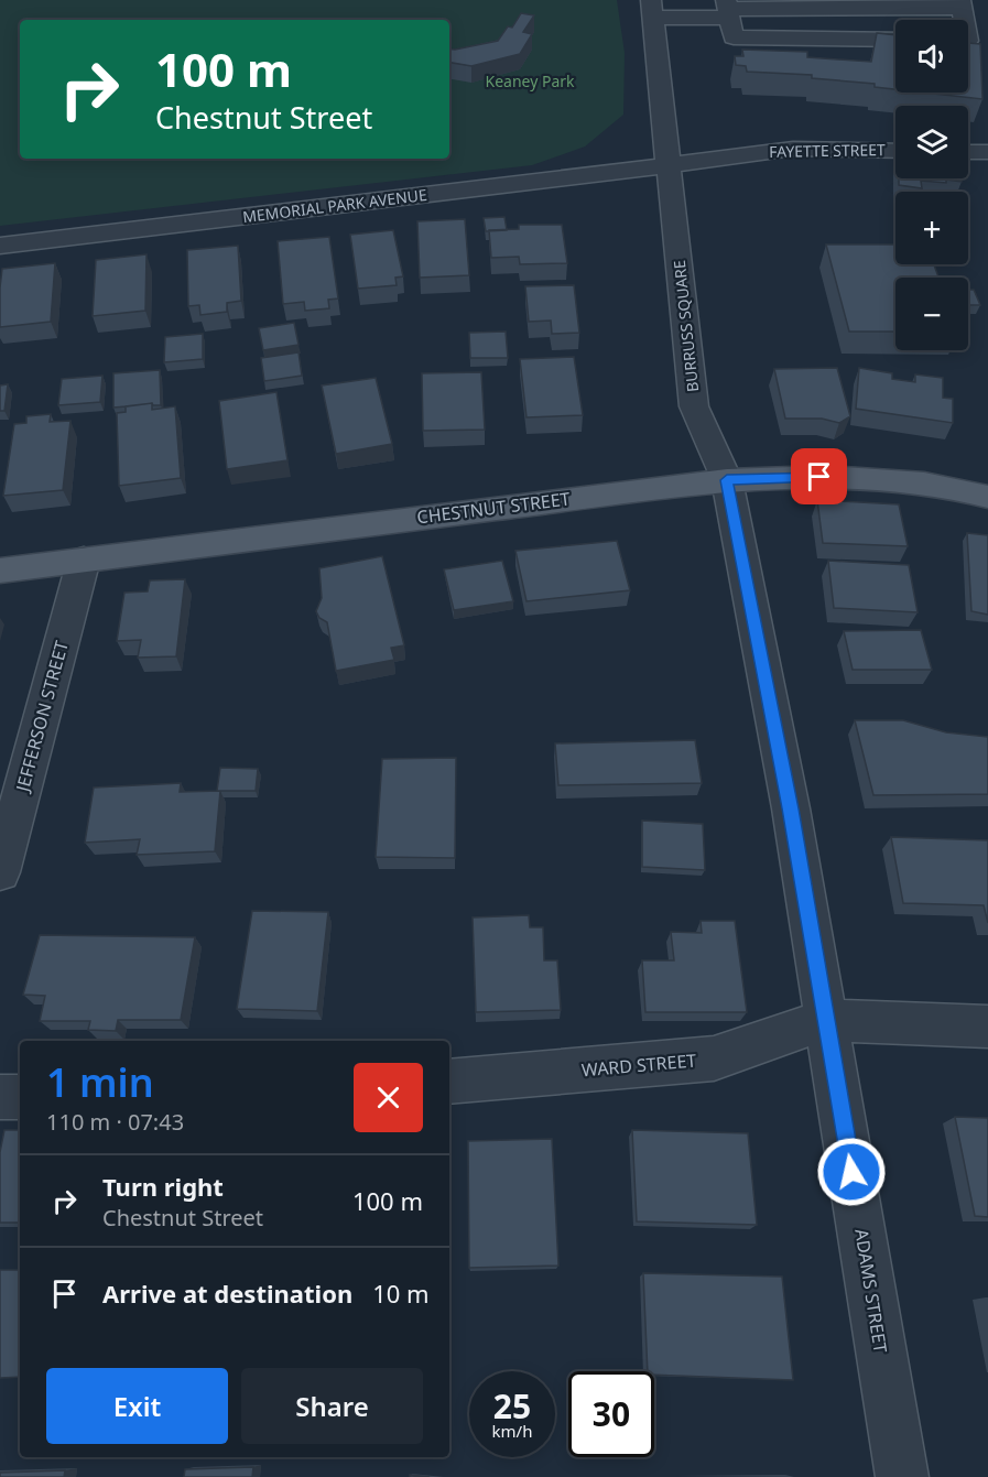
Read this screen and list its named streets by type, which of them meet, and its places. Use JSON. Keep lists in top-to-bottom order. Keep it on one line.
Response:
{"streets":{"main road":["CHESTNUT STREET"],"street":["FAYETTE STREET","MEMORIAL PARK AVENUE","BURRUSS SQUARE","JEFFERSON STREET","WARD STREET","ADAMS STREET"]},"crossings":[["FAYETTE STREET","MEMORIAL PARK AVENUE"],["FAYETTE STREET","BURRUSS SQUARE"],["MEMORIAL PARK AVENUE","BURRUSS SQUARE"],["BURRUSS SQUARE","CHESTNUT STREET"],["BURRUSS SQUARE","ADAMS STREET"],["CHESTNUT STREET","JEFFERSON STREET"],["CHESTNUT STREET","ADAMS STREET"],["WARD STREET","ADAMS STREET"]],"parks":["Keaney Park"],"page":{"map_buttons":["+","−"],"turn":["100 m","Chestnut Street"],"heading":["1 min","110 m · 07:43"],"list":[{"name":"Turn right","note":"Chestnut Street","value":"100 m"},{"name":"Arrive at destination","value":"10 m"}],"buttons":["Exit","Share"],"speed":"25 km/h","limit":"30"}}
